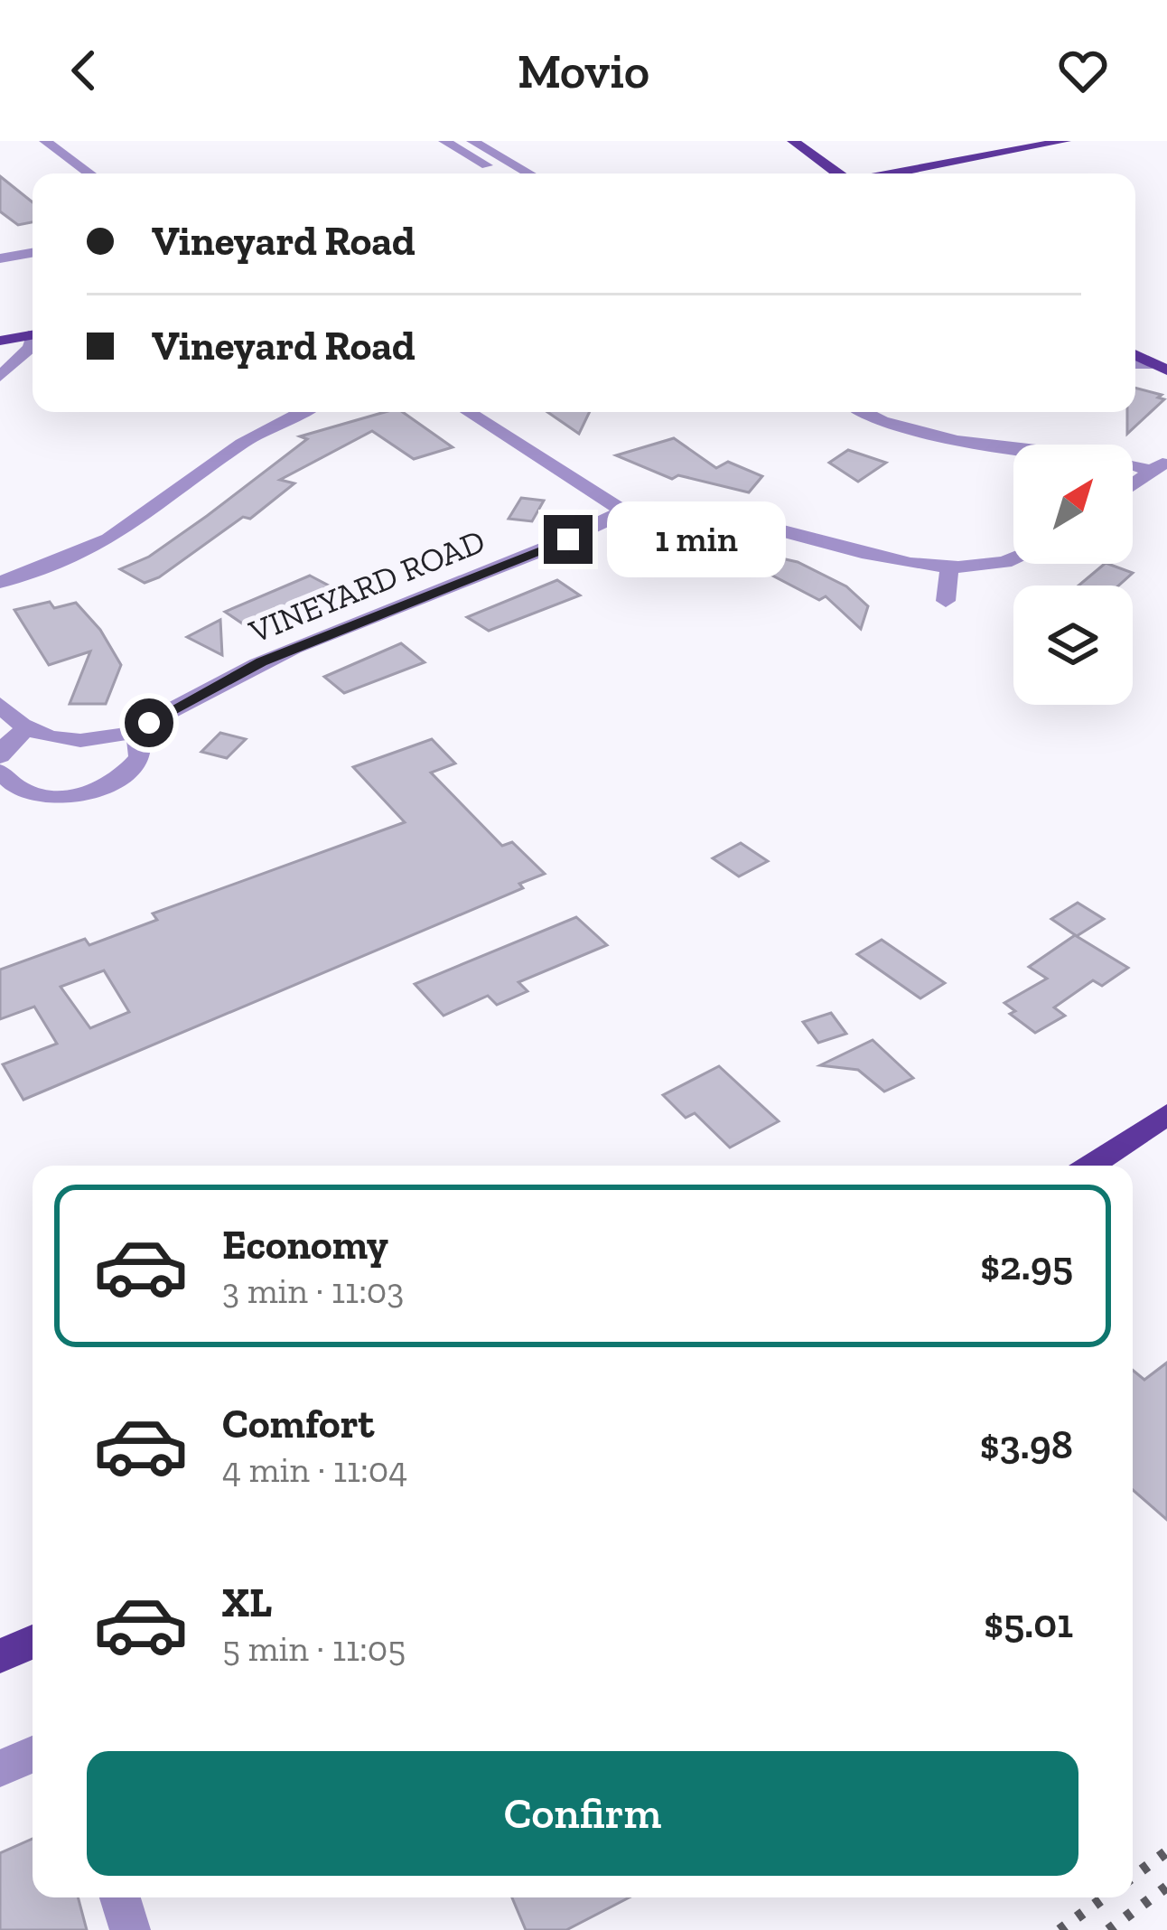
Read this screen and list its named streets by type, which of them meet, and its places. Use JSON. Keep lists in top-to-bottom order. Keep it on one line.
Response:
{"streets":{"street":["VINEYARD ROAD"]},"north":"top right","page":{"header":"Movio","banner":["Vineyard Road","Vineyard Road"],"bubble":"1 min","list":[{"name":"Economy","note":"3 min · 11:03","value":"$2.95"},{"name":"Comfort","note":"4 min · 11:04","value":"$3.98"},{"name":"XL","note":"5 min · 11:05","value":"$5.01"}],"buttons":"Confirm"}}
